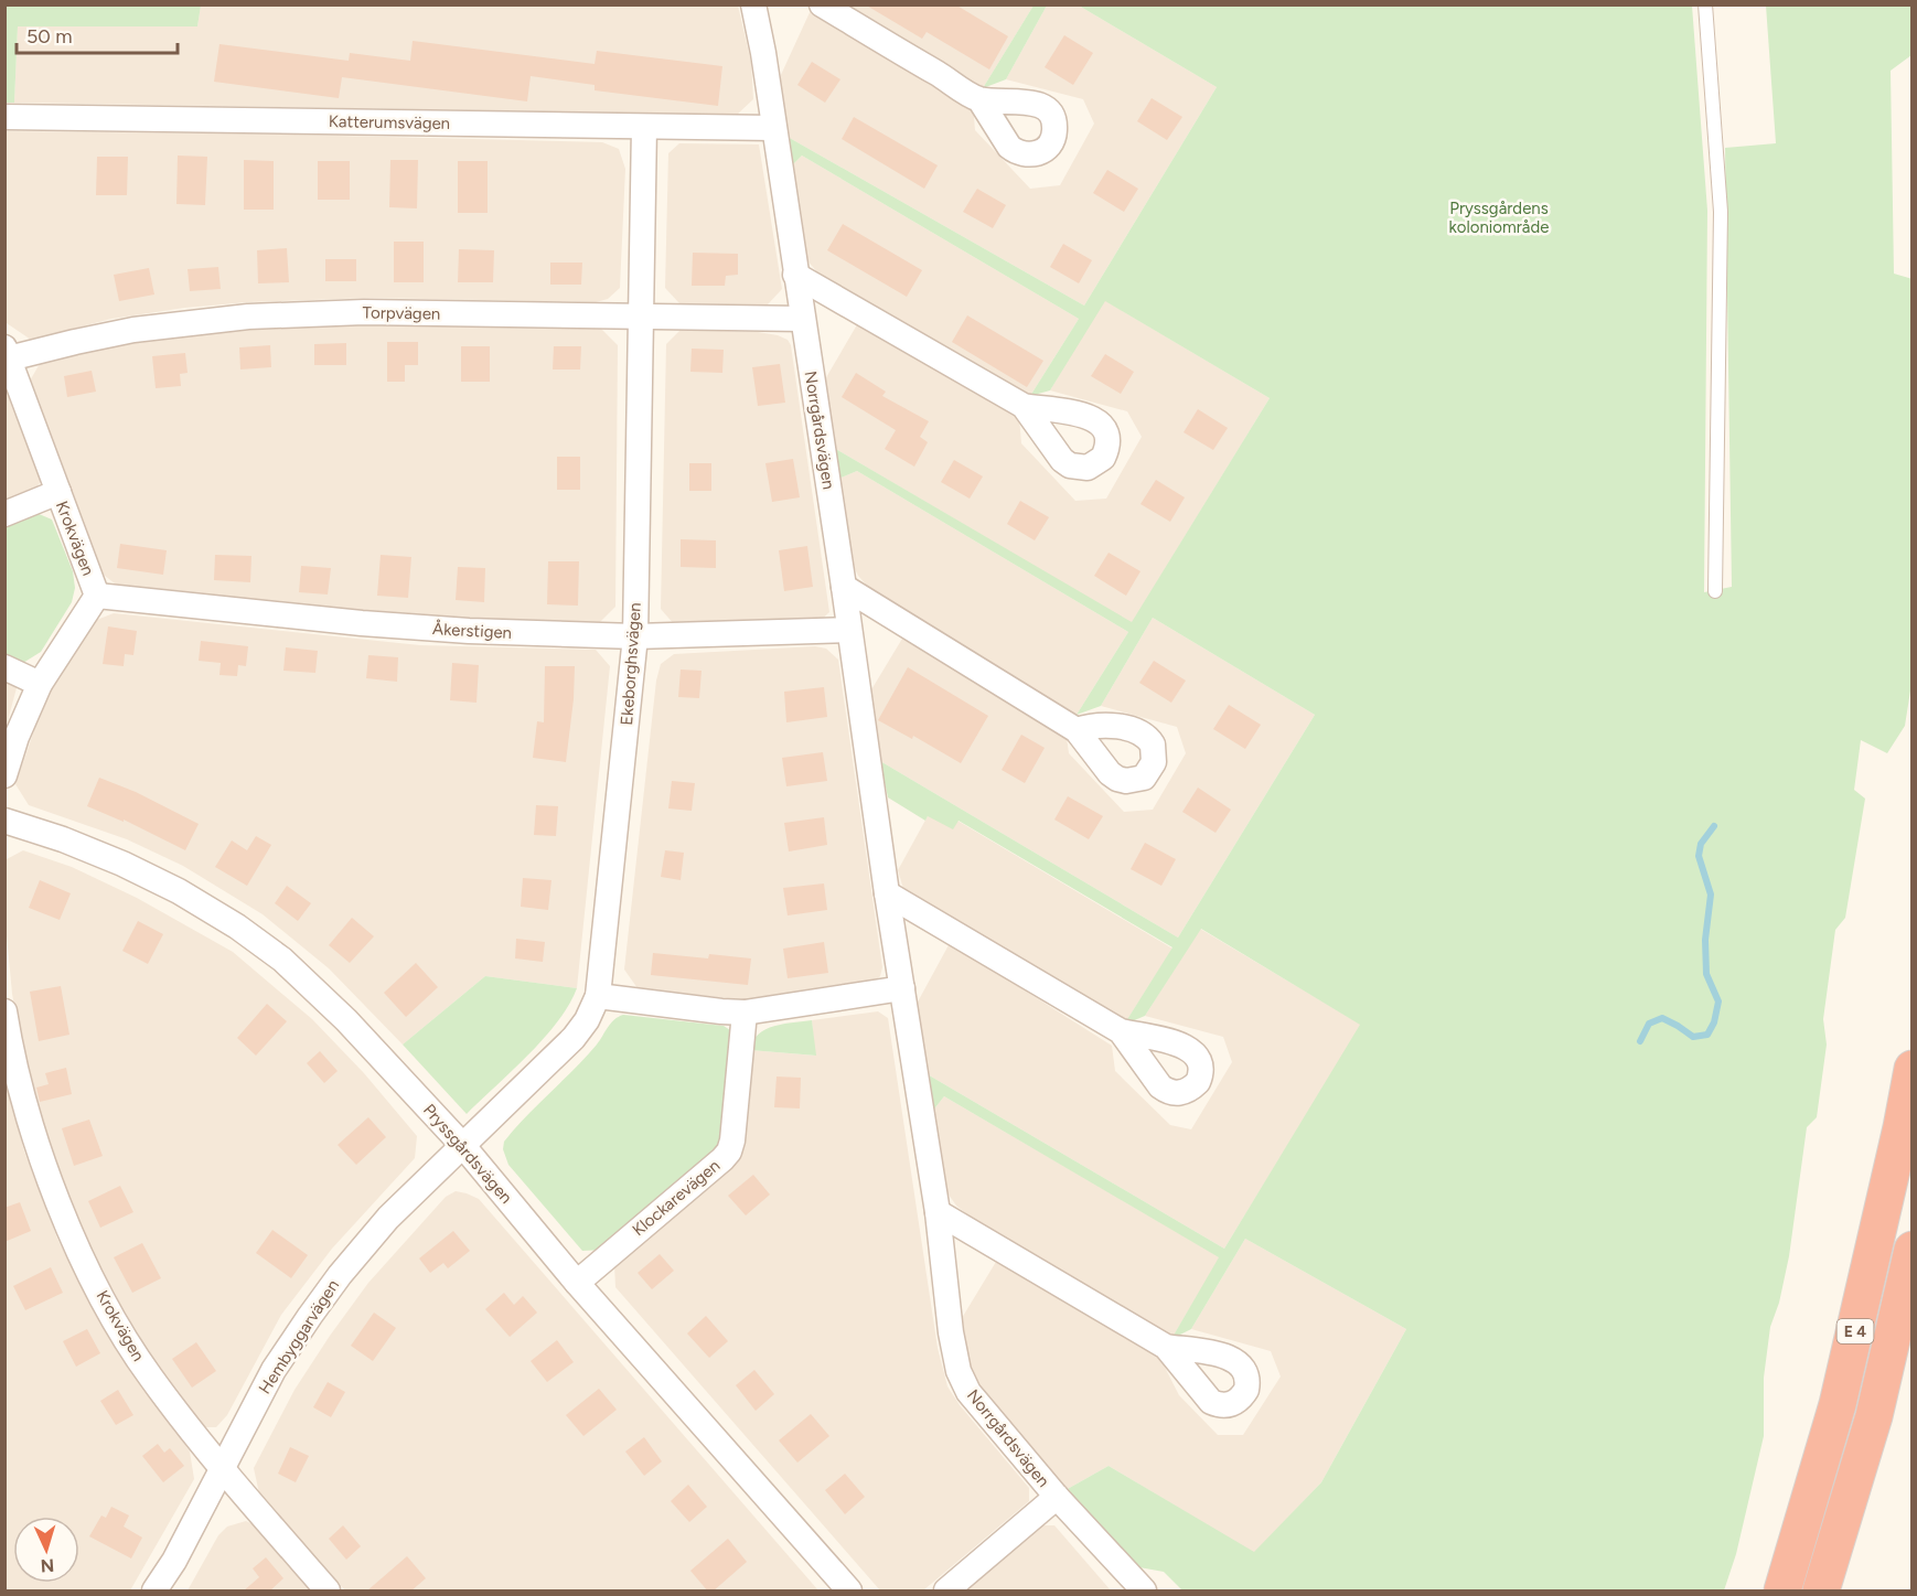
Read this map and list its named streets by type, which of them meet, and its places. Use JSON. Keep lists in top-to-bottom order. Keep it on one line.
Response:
{"streets":{"highway":["E 4"],"street":["Katterumsvägen","Torpvägen","Norrgårdsvägen","Krokvägen","Åkerstigen","Ekeborghsvägen","Pryssgårdsvägen","Klockarevägen","Hembyggarvägen"]},"crossings":[["Katterumsvägen","Norrgårdsvägen"],["Katterumsvägen","Ekeborghsvägen"],["Torpvägen","Norrgårdsvägen"],["Torpvägen","Krokvägen"],["Torpvägen","Ekeborghsvägen"],["Norrgårdsvägen","Åkerstigen"],["Krokvägen","Åkerstigen"],["Krokvägen","Hembyggarvägen"],["Åkerstigen","Ekeborghsvägen"],["Ekeborghsvägen","Pryssgårdsvägen"],["Ekeborghsvägen","Hembyggarvägen"],["Pryssgårdsvägen","Klockarevägen"],["Pryssgårdsvägen","Hembyggarvägen"]],"parks":["Pryssgårdens koloniområde"],"scale_bar":"50 m","north":"bottom"}
